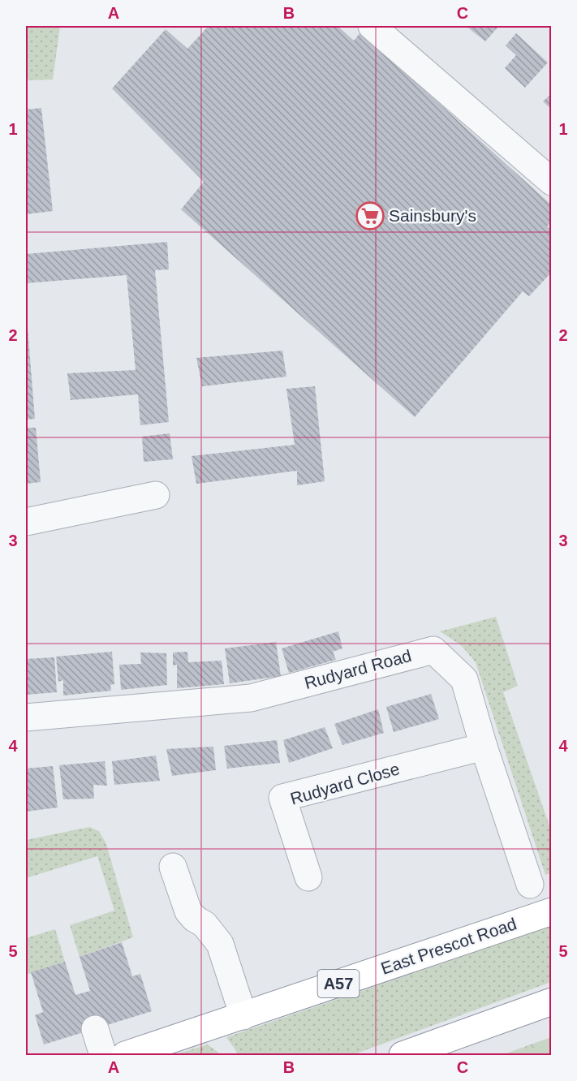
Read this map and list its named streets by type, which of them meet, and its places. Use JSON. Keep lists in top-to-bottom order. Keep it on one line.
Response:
{"streets":{"highway":["East Prescot Road","A57"],"street":["Rudyard Road","Rudyard Close"]},"crossings":[["Rudyard Road","Rudyard Close"]],"places":{"supermarket":["Sainsbury's"]},"grid":{"columns":["A","B","C"],"rows":["1","2","3","4","5"]}}
